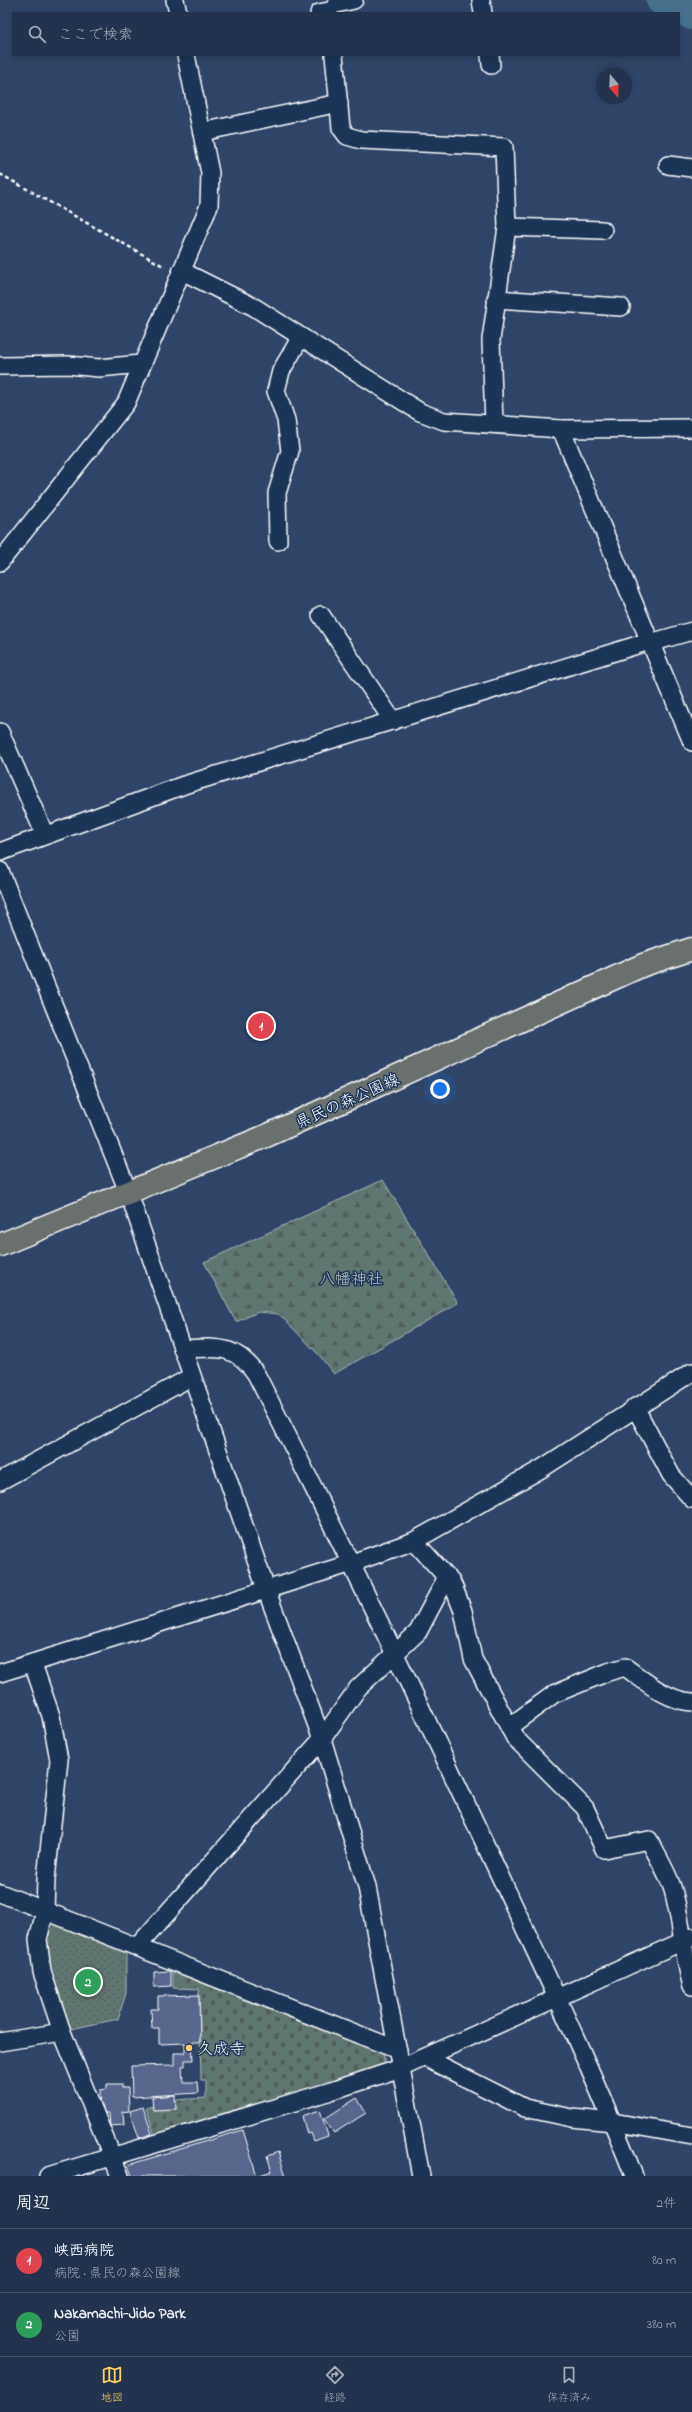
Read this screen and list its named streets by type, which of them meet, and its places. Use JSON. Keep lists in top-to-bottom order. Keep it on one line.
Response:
{"streets":{"main road":["県民の森公園線"]},"parks":["八幡神社"],"places":["久成寺"],"north":"bottom","page":{"search":"ここで検索","pins":["1","2"],"heading":["周辺","2件"],"list":[{"mark":"1","name":"峡西病院","note":"病院 · 県民の森公園線","value":"80 m"},{"mark":"2","name":"Nakamachi-Jido Park","note":"公園","value":"380 m"}],"nav":["地図","経路","保存済み"]}}
